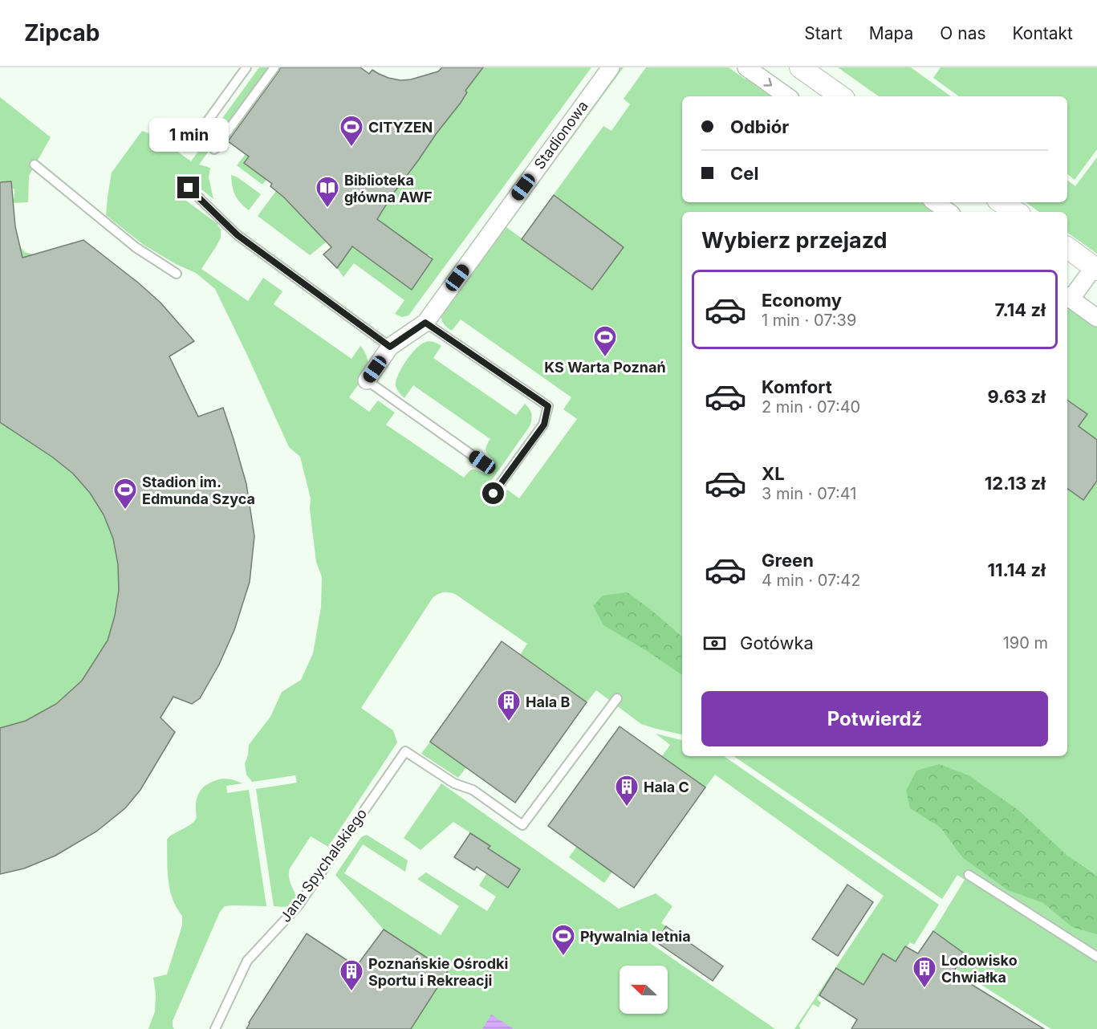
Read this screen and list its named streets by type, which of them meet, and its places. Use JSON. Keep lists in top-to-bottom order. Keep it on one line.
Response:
{"streets":{"street":["Stadionowa"],"lane":["Jana Spychalskiego"]},"places":{"sports":["CITYZEN","KS Warta Poznań","Stadion im. Edmunda Szyca","Pływalnia letnia"],"library":["Biblioteka główna AWF"],"building":["Hala B","Hala C","Lodowisko Chwiałka","Poznańskie Ośrodki Sportu i Rekreacji"]},"north":"left","page":{"header":"Zipcab","nav":["Start","Mapa","O nas","Kontakt"],"banner":["Odbiór","Cel"],"bubble":"1 min","heading":"Wybierz przejazd","list":[{"name":"Economy","note":"1 min · 07:39","value":"7.14 zł"},{"name":"Komfort","note":"2 min · 07:40","value":"9.63 zł"},{"name":"XL","note":"3 min · 07:41","value":"12.13 zł"},{"name":"Green","note":"4 min · 07:42","value":"11.14 zł"}],"pay":["Gotówka","190 m"],"buttons":"Potwierdź"}}
